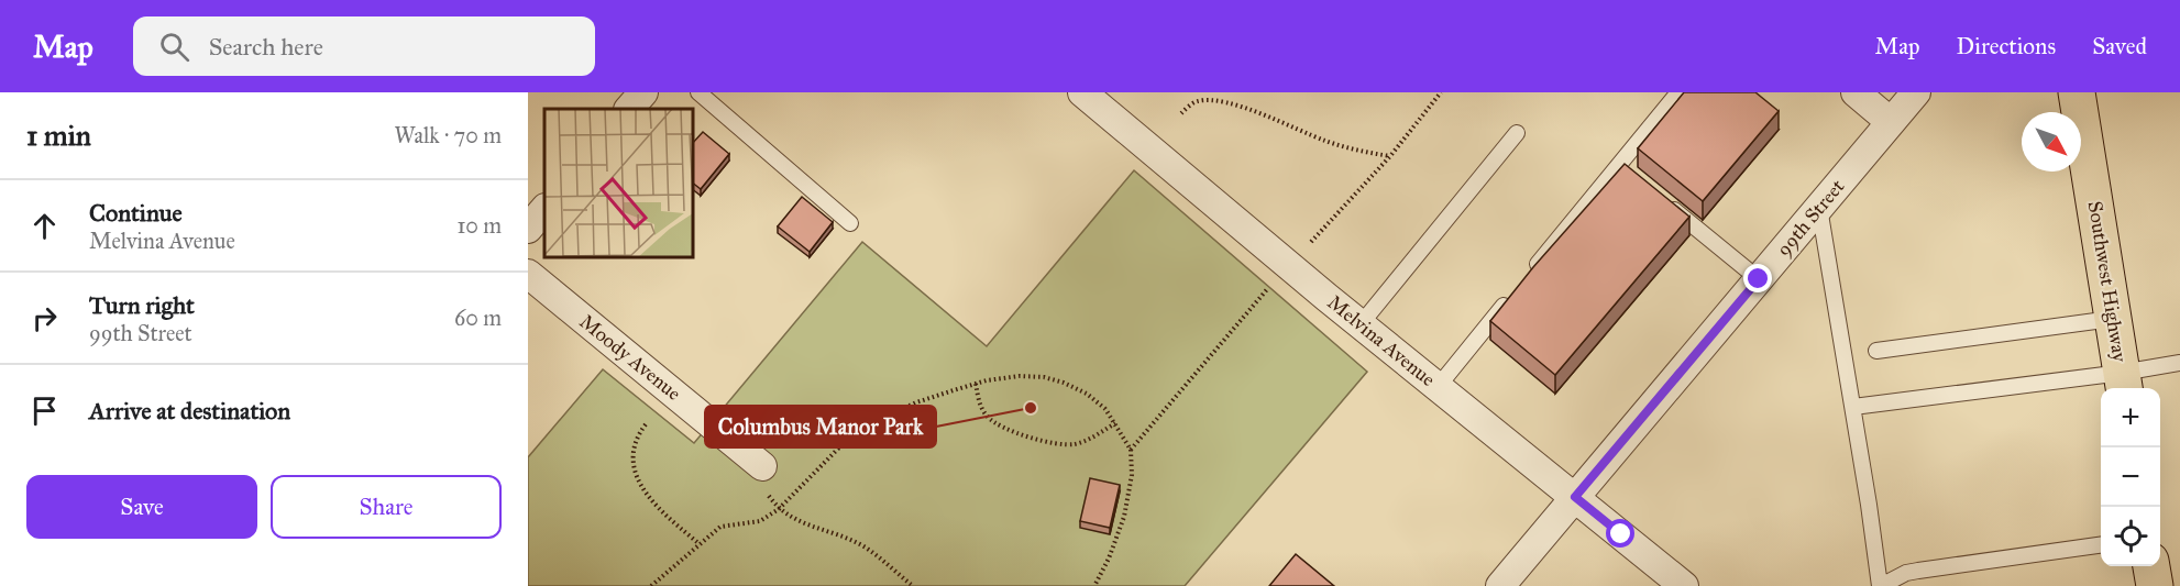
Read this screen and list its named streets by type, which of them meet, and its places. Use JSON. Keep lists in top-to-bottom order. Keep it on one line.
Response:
{"streets":{"main road":["Southwest Highway"],"street":["99th Street","Melvina Avenue","Moody Avenue"]},"crossings":[["99th Street","Melvina Avenue"]],"places":["Columbus Manor Park"],"north":"bottom right","page":{"header":"Map","search":"Search here","nav":["Map","Directions","Saved"],"heading":["1 min","Walk · 70 m"],"list":[["Continue","Melvina Avenue","10 m"],["Turn right","99th Street","60 m"],"Arrive at destination"],"map_buttons":["+","−"],"buttons":["Save","Share"]}}
